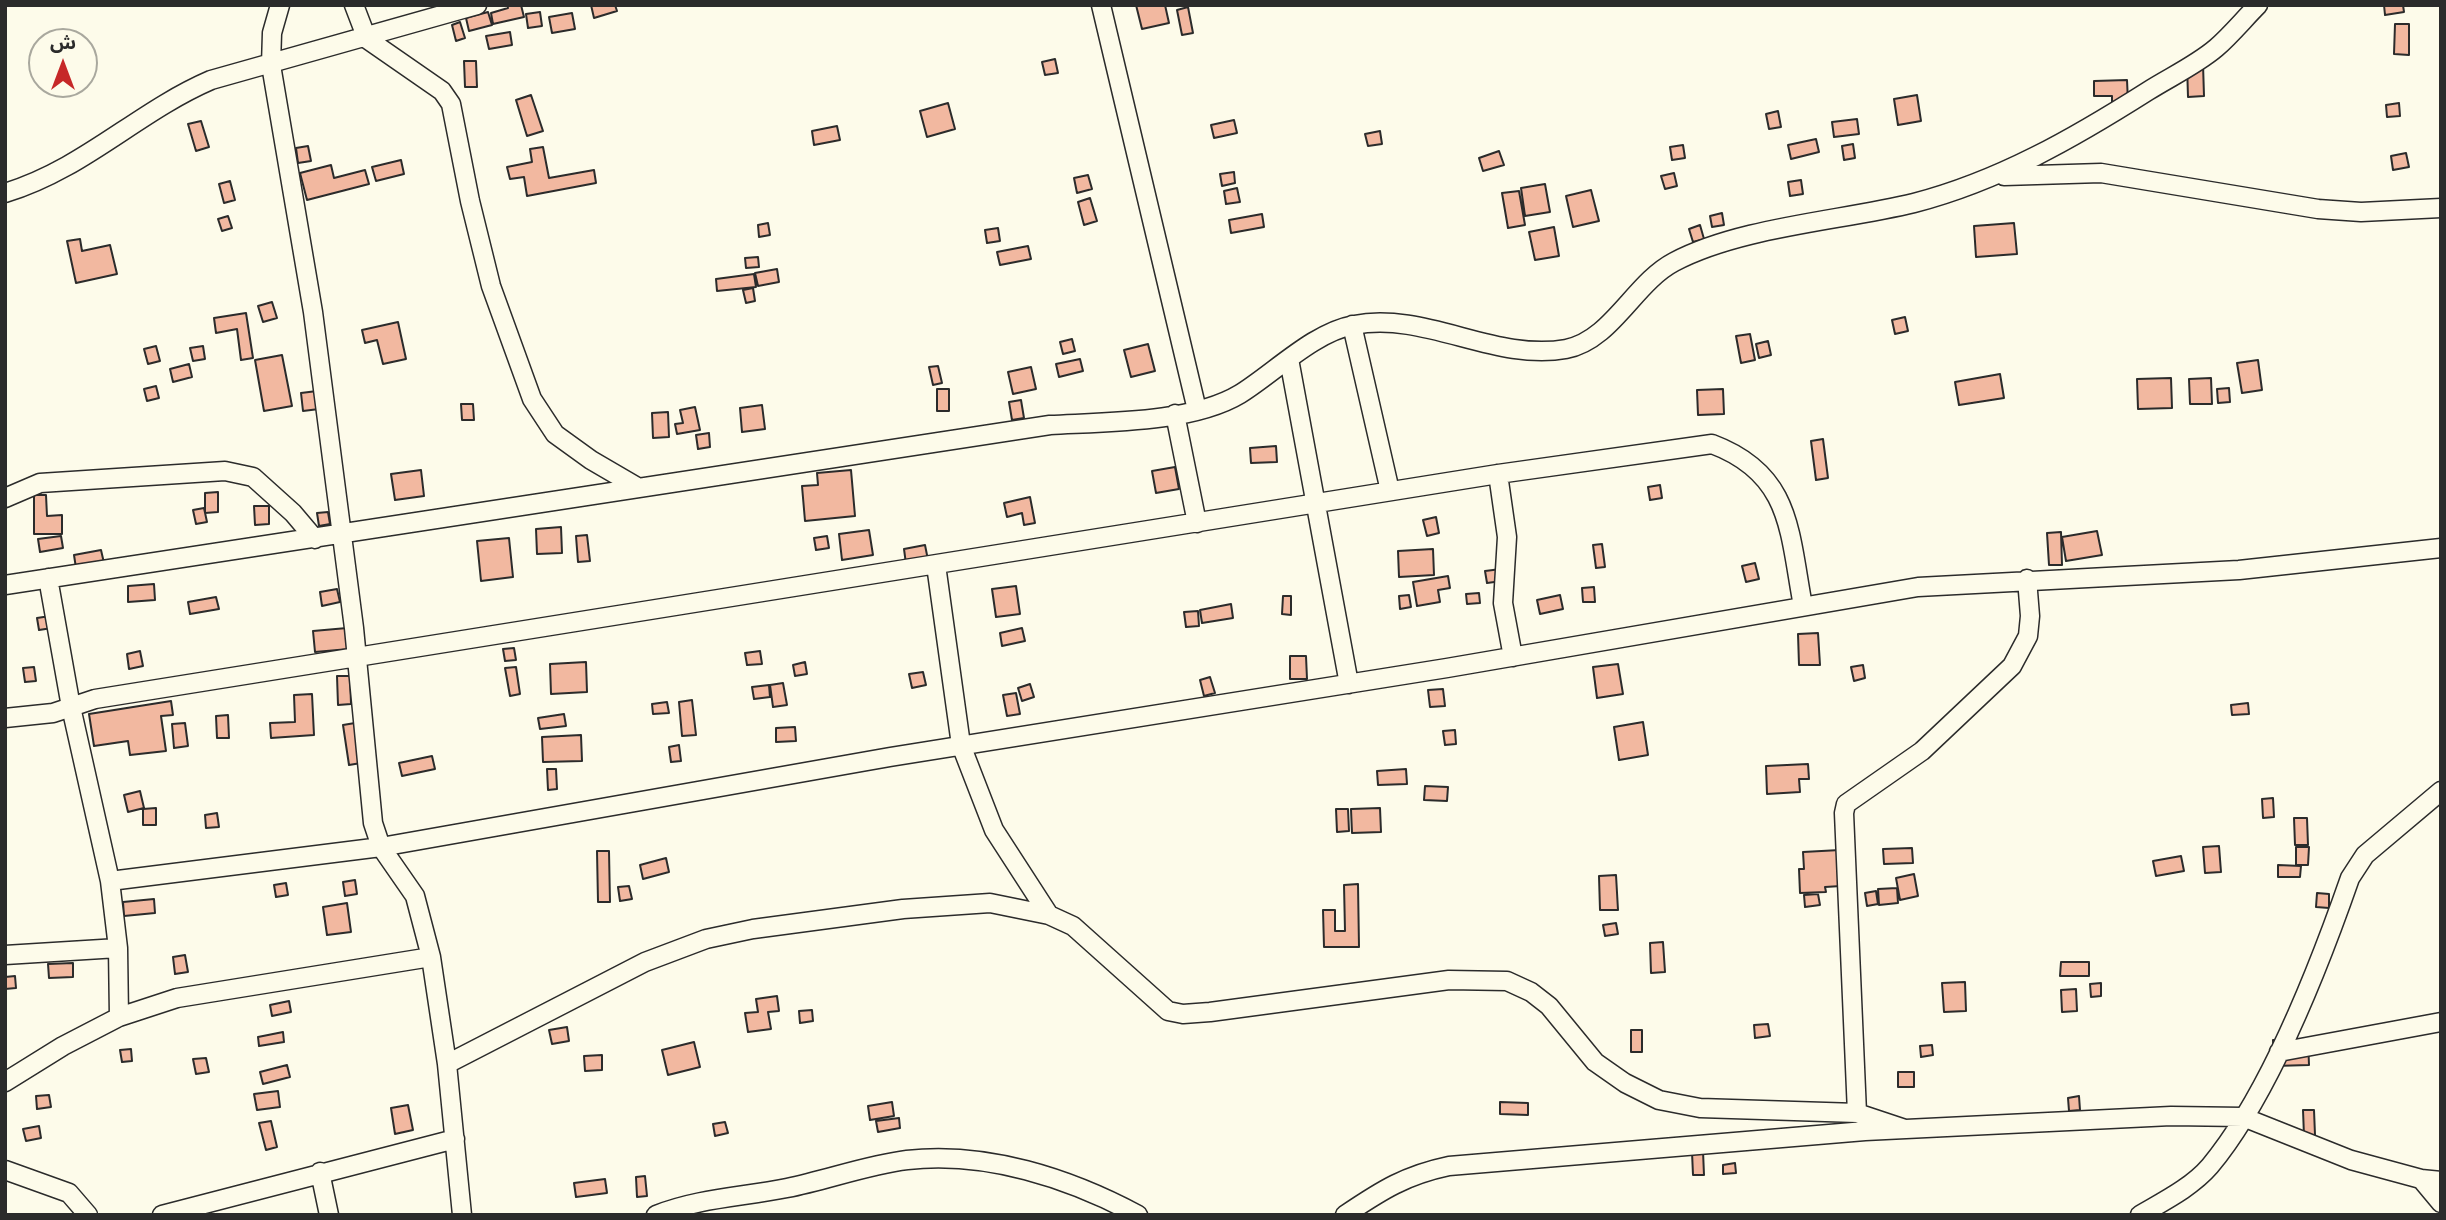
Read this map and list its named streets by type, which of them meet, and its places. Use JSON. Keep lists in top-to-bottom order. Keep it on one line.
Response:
{"north":"top"}
